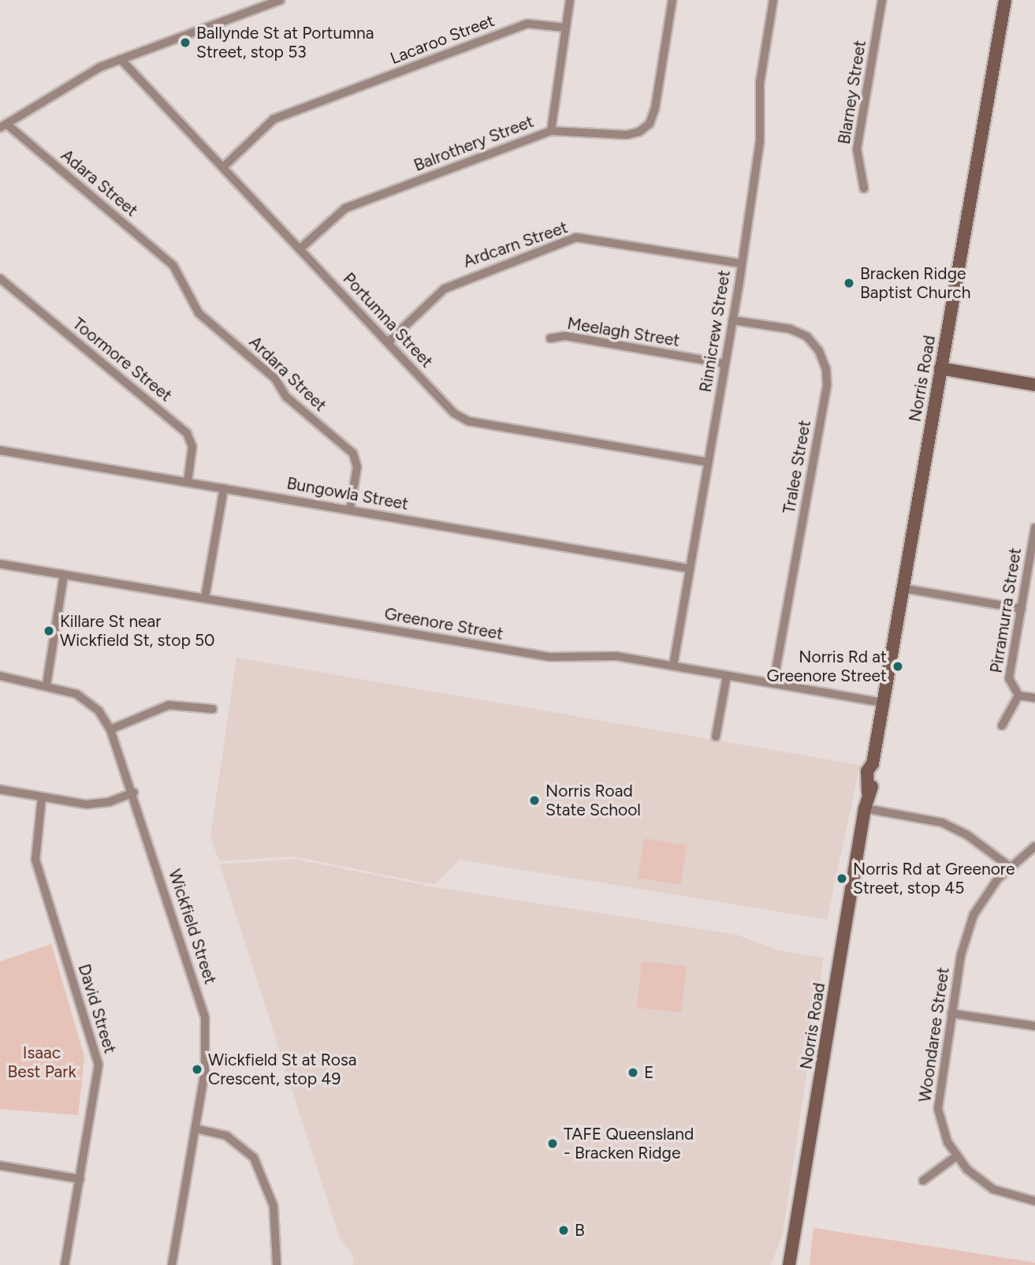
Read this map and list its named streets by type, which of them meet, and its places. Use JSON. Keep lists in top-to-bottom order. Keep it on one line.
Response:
{"streets":{"main road":["Norris Road"],"street":["Lacaroo Street","Blarney Street","Balrothery Street","Adara Street","Ardcarn Street","Portumna Street","Rinnicrew Street","Meelagh Street","Toormore Street","Ardara Street","Tralee Street","Bungowla Street","Pirramurra Street","Greenore Street","Wickfield Street","David Street","Woondaree Street"]},"crossings":[["Lacaroo Street","Portumna Street"],["Balrothery Street","Portumna Street"],["Adara Street","Ardara Street"],["Ardcarn Street","Portumna Street"],["Ardcarn Street","Rinnicrew Street"],["Portumna Street","Rinnicrew Street"],["Rinnicrew Street","Meelagh Street"],["Rinnicrew Street","Tralee Street"],["Rinnicrew Street","Bungowla Street"],["Rinnicrew Street","Greenore Street"],["Toormore Street","Bungowla Street"],["Ardara Street","Bungowla Street"],["Norris Road","Greenore Street"],["Tralee Street","Greenore Street"]],"parks":["Isaac Best Park"],"places":["Ballynde St at Portumna Street, stop 53","Bracken Ridge Baptist Church","Killare St near Wickfield St, stop 50","Norris Rd at Greenore Street","Norris Road State School","Norris Rd at Greenore Street, stop 45","Wickfield St at Rosa Crescent, stop 49","E","TAFE Queensland - Bracken Ridge","B"]}
